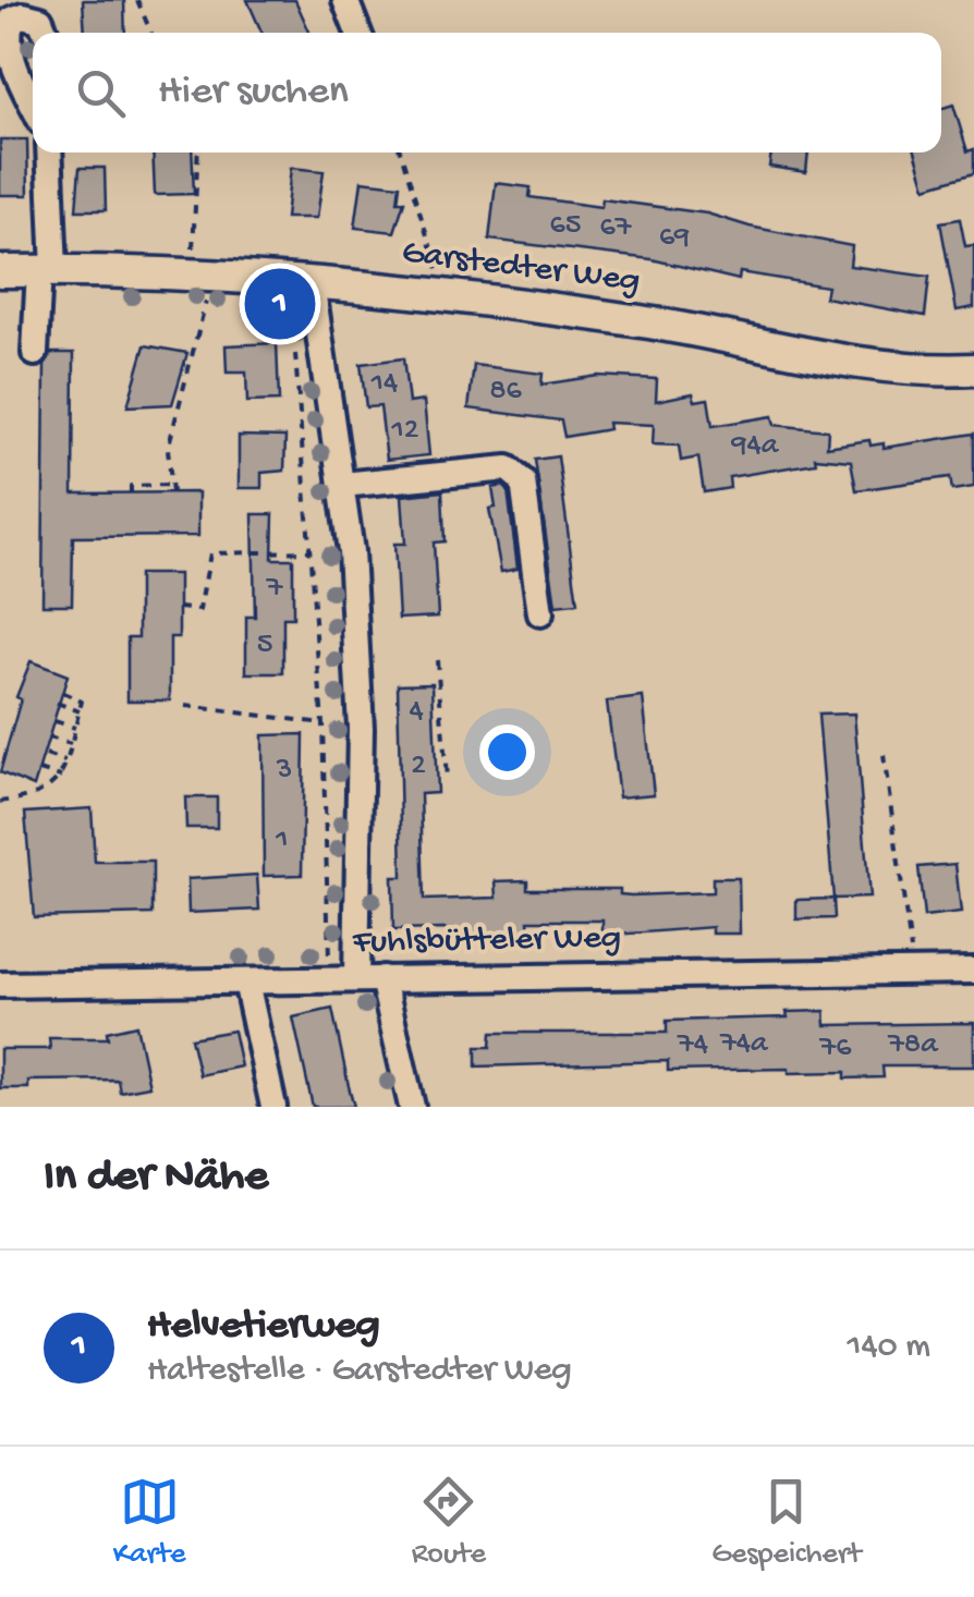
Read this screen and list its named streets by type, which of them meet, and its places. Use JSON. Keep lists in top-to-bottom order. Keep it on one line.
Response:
{"streets":{"main road":["Garstedter Weg"],"street":["Fuhlsbütteler Weg"]},"house_numbers":["65","67","69","14","86","12","94a","7","5","4","2","3","1","74a","74","78a","76"],"page":{"search":"Hier suchen","pins":"1","heading":"In der Nähe","list":[{"mark":"1","name":"Helvetierweg","note":"Haltestelle · Garstedter Weg","value":"140 m"}],"nav":["Karte","Route","Gespeichert"]}}
